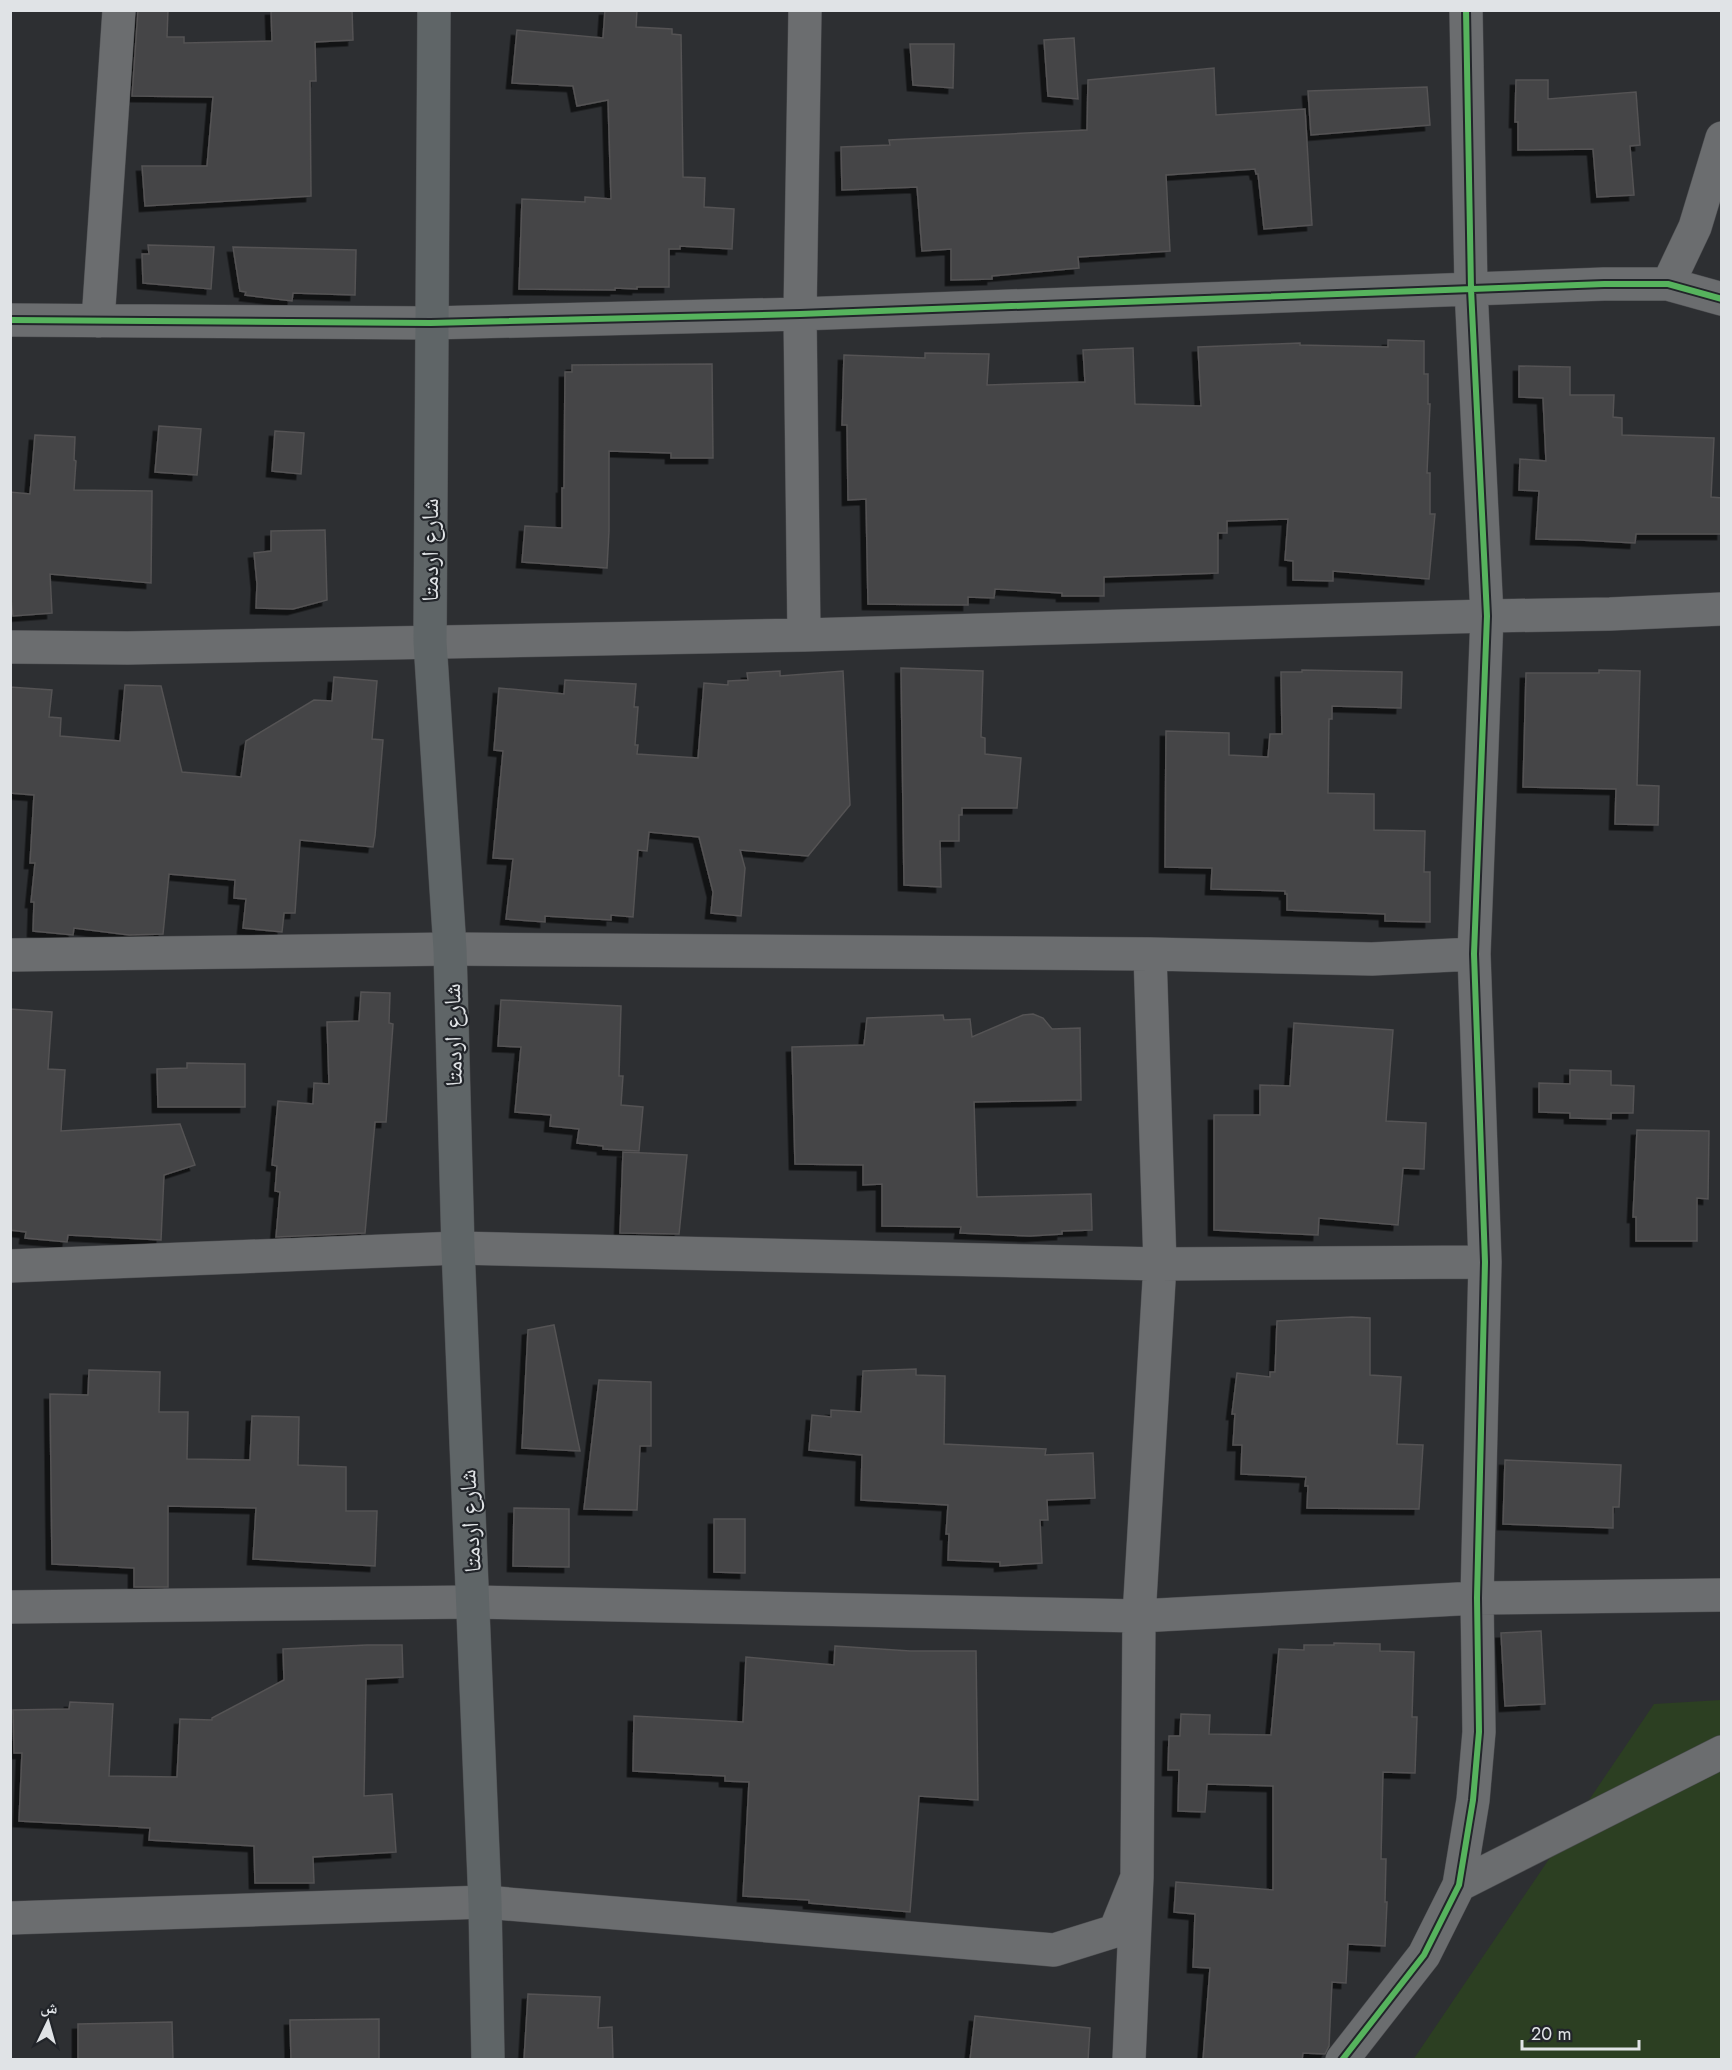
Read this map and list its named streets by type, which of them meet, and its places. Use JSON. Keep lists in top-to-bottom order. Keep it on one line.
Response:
{"streets":{"main road":["شارع اردمتا"]},"scale_bar":"20 m","north":"top"}
